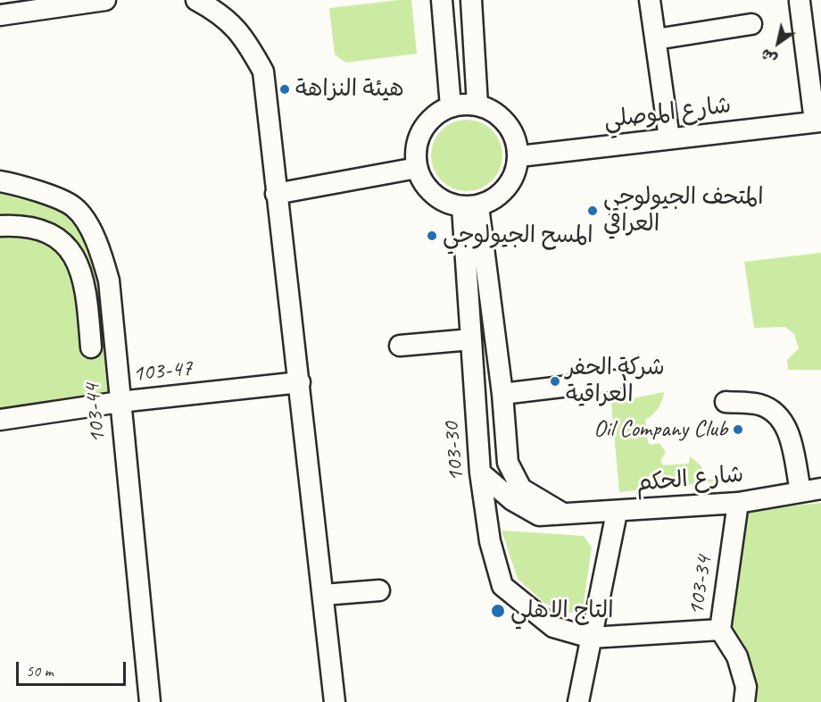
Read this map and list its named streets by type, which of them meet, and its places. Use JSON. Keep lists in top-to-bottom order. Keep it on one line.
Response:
{"streets":{"street":["شارع الموصلي","103-47","103-44","103-30","شارع الحكم","103-34"]},"crossings":[["شارع الموصلي","103-30"],["103-47","103-44"],["103-30","شارع الحكم"],["103-30","103-34"],["شارع الحكم","103-34"]],"places":["هيئة النزاهة","المتحف الجيولوجي العراقي","المسح الجيولوجي","شركة الحفر العراقية","Oil Company Club","التاج الاهلي"],"scale_bar":"50 m","north":"bottom left"}
